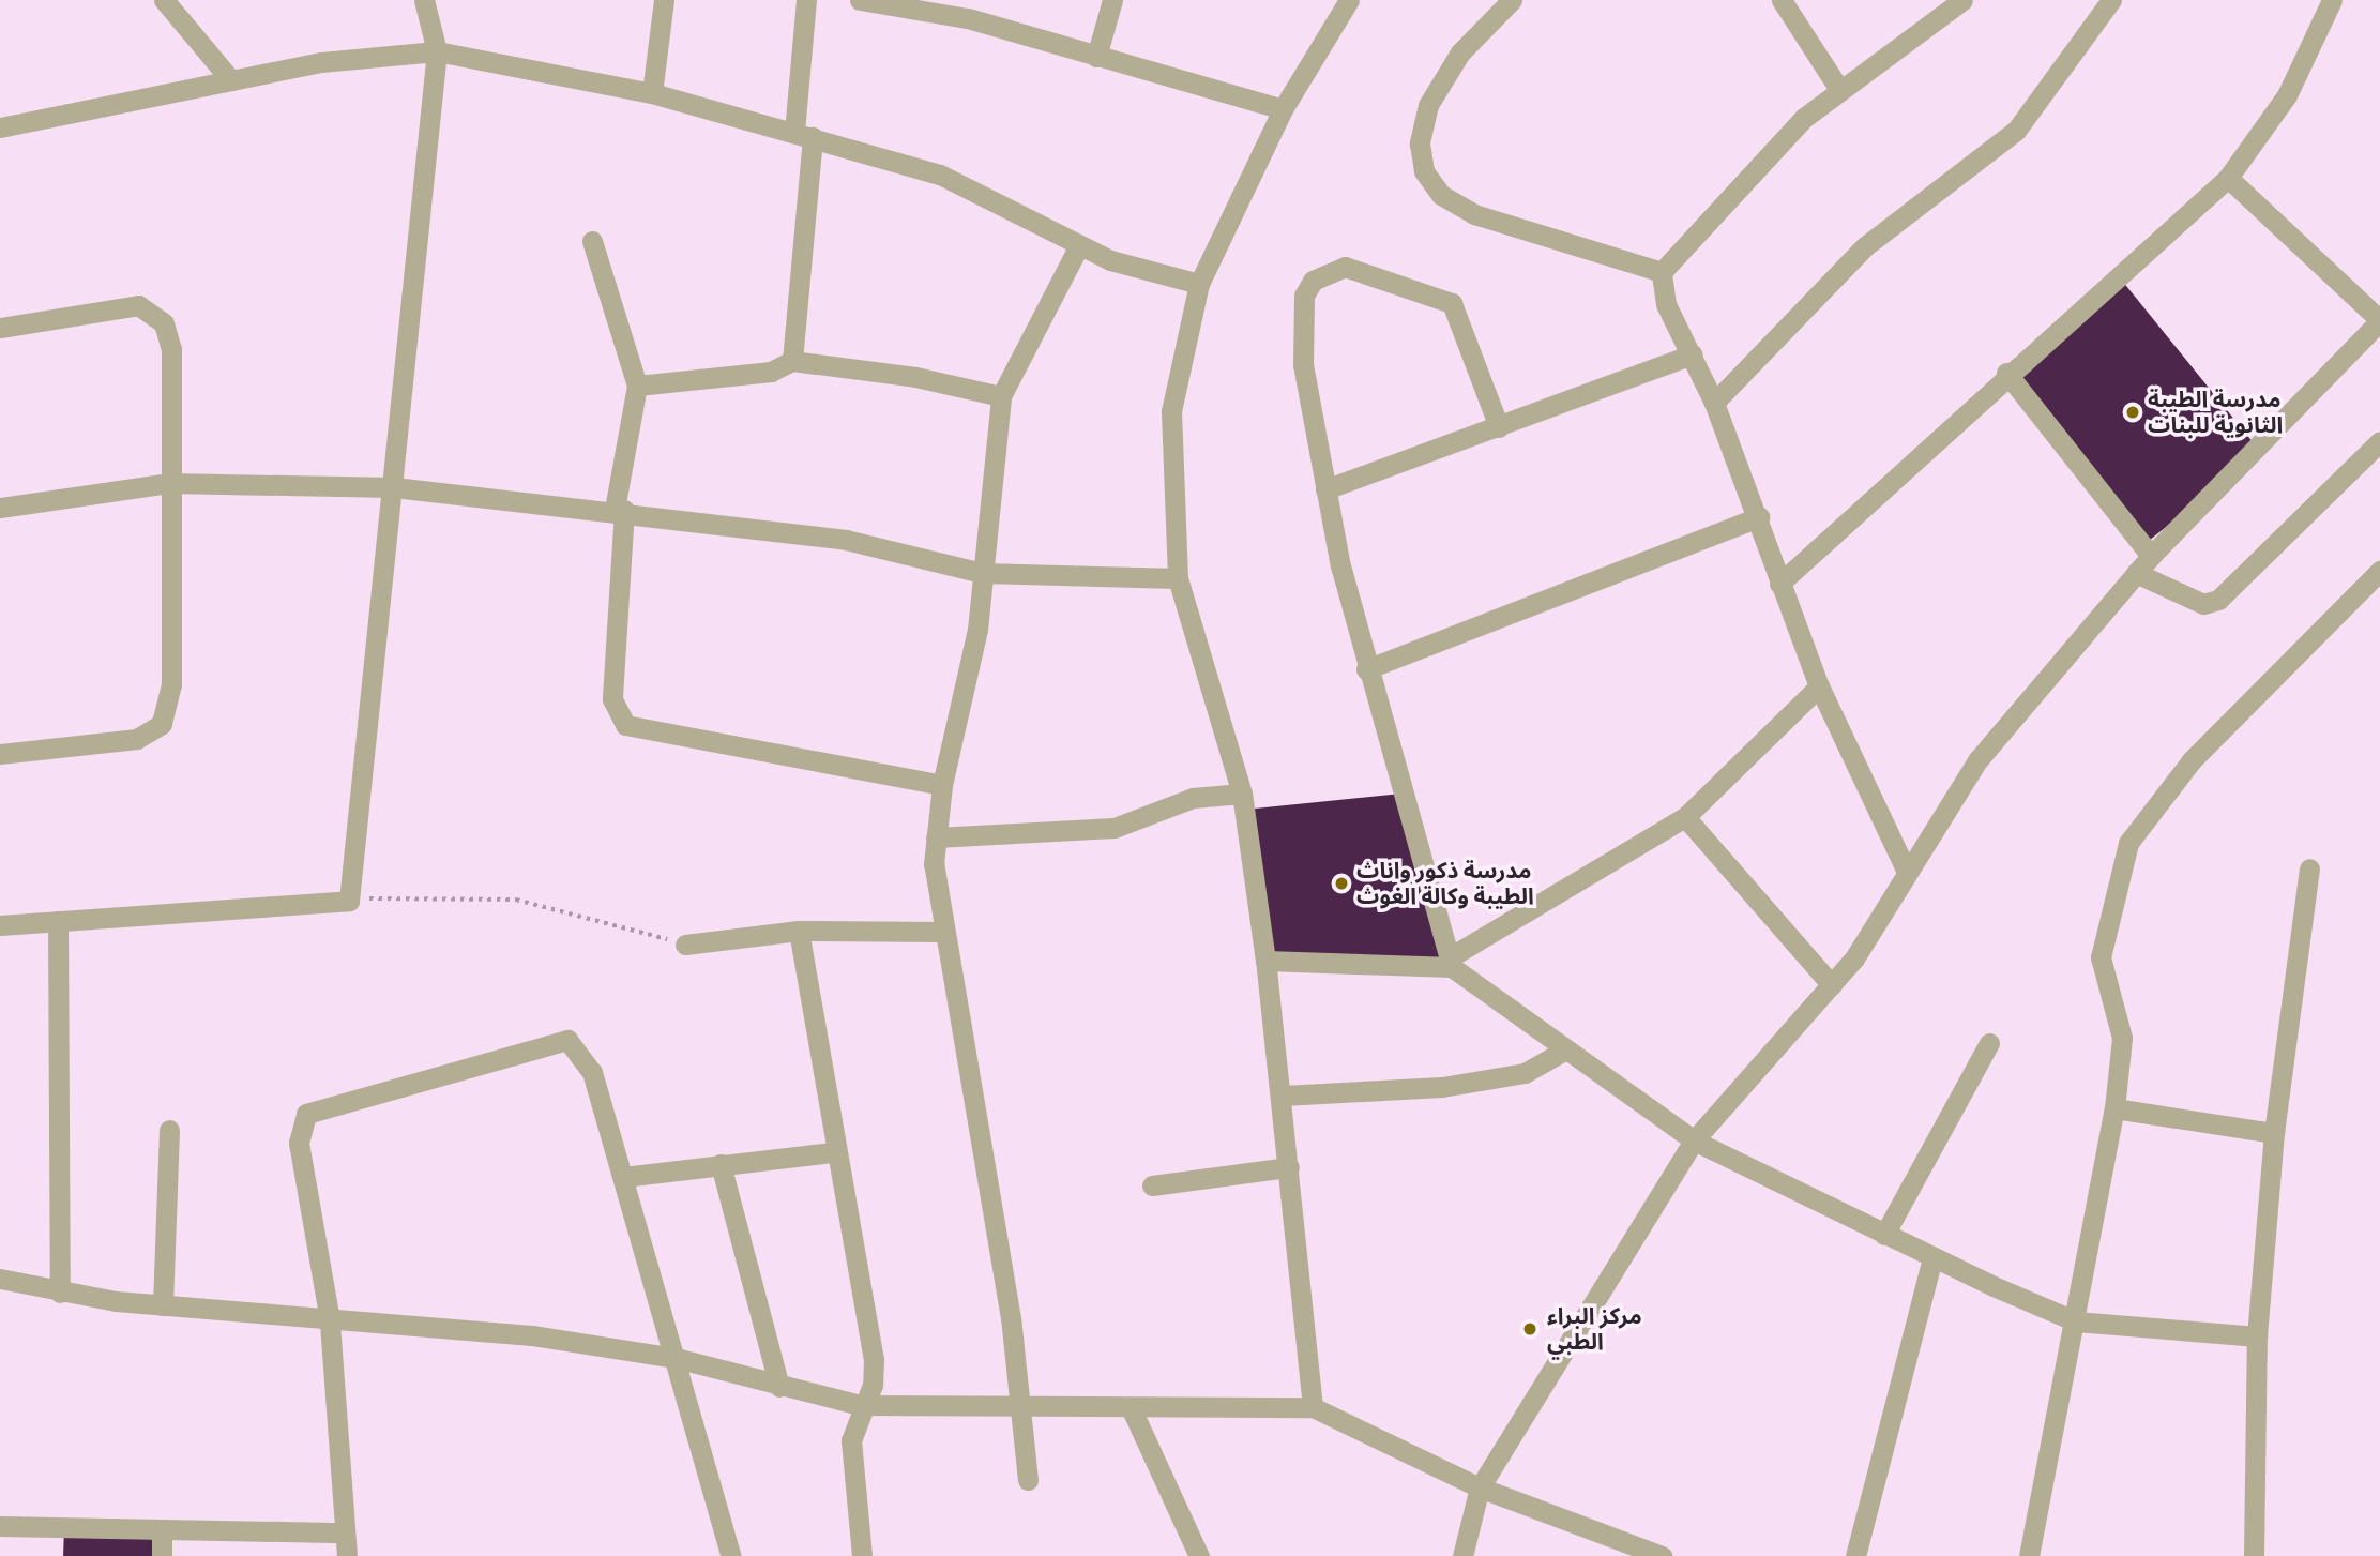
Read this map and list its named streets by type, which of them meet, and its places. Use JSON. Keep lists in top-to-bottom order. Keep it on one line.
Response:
{"places":["مدرسة الطيبة الثانوية للبنات","مدرسة ذكور واناث الطيبة وكالة الغوث","مركز البراء الطبي"]}
